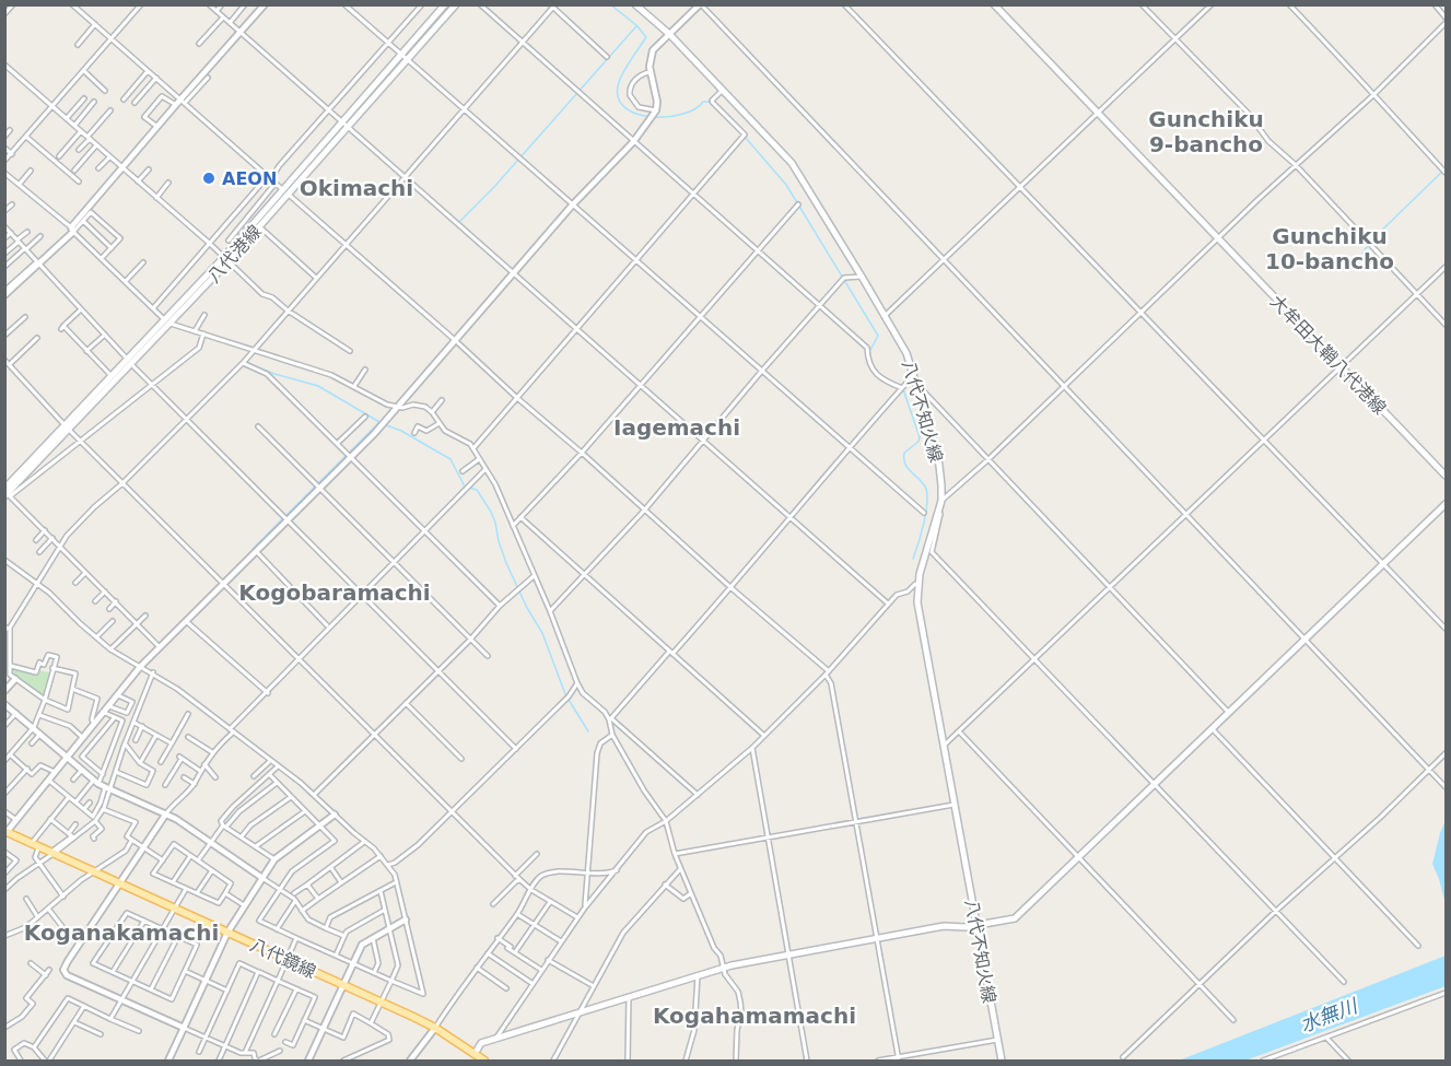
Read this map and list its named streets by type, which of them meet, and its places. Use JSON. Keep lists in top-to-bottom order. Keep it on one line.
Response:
{"streets":{"main road":["八代港線","大牟田大鞘八代港線","八代不知火線","八代鏡線"]},"districts":["Gunchiku 9-bancho","Okimachi","Gunchiku 10-bancho","Iagemachi","Kogobaramachi","Koganakamachi","Kogahamamachi"],"water":["水無川"],"places":["AEON"]}
